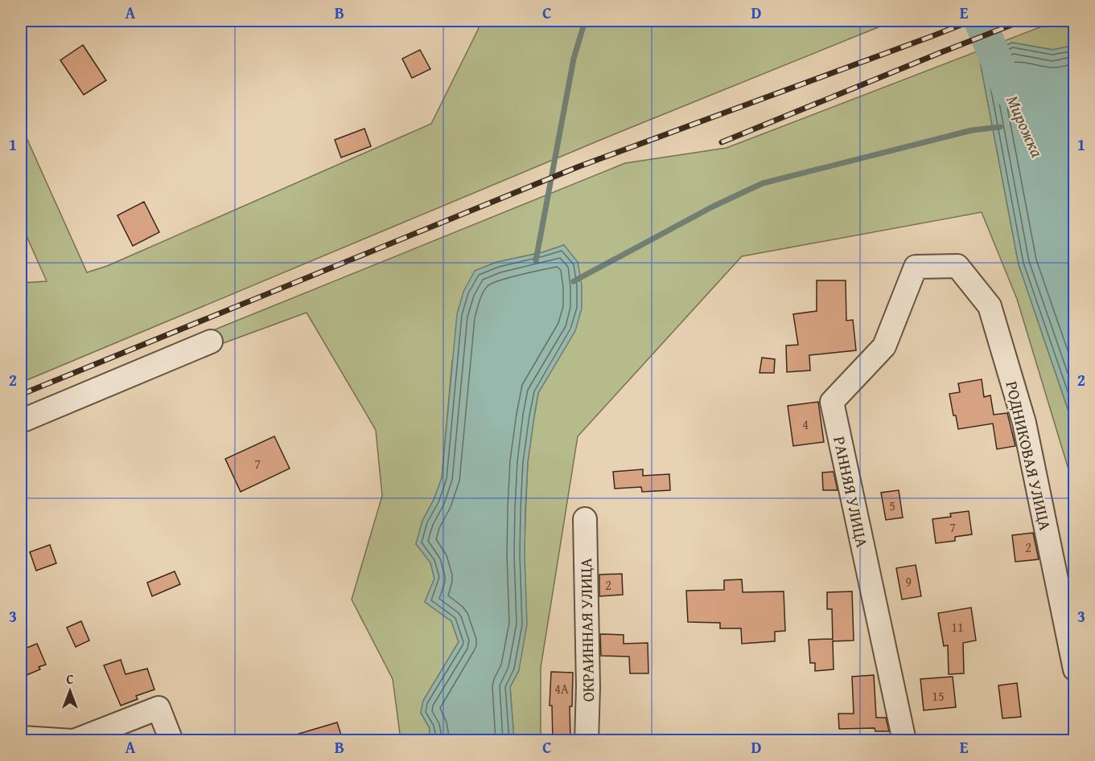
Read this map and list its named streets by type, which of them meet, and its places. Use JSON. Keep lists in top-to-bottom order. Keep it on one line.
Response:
{"streets":{"street":["РОДНИКОВАЯ УЛИЦА","РАННЯЯ УЛИЦА","ОКРАИННАЯ УЛИЦА"]},"crossings":[["РОДНИКОВАЯ УЛИЦА","РАННЯЯ УЛИЦА"]],"water":["Мирожка"],"house_numbers":["4","7","5","7","2","9","2","11","4А","15"],"north":"top","grid":{"columns":["A","B","C","D","E"],"rows":["1","2","3"]}}
